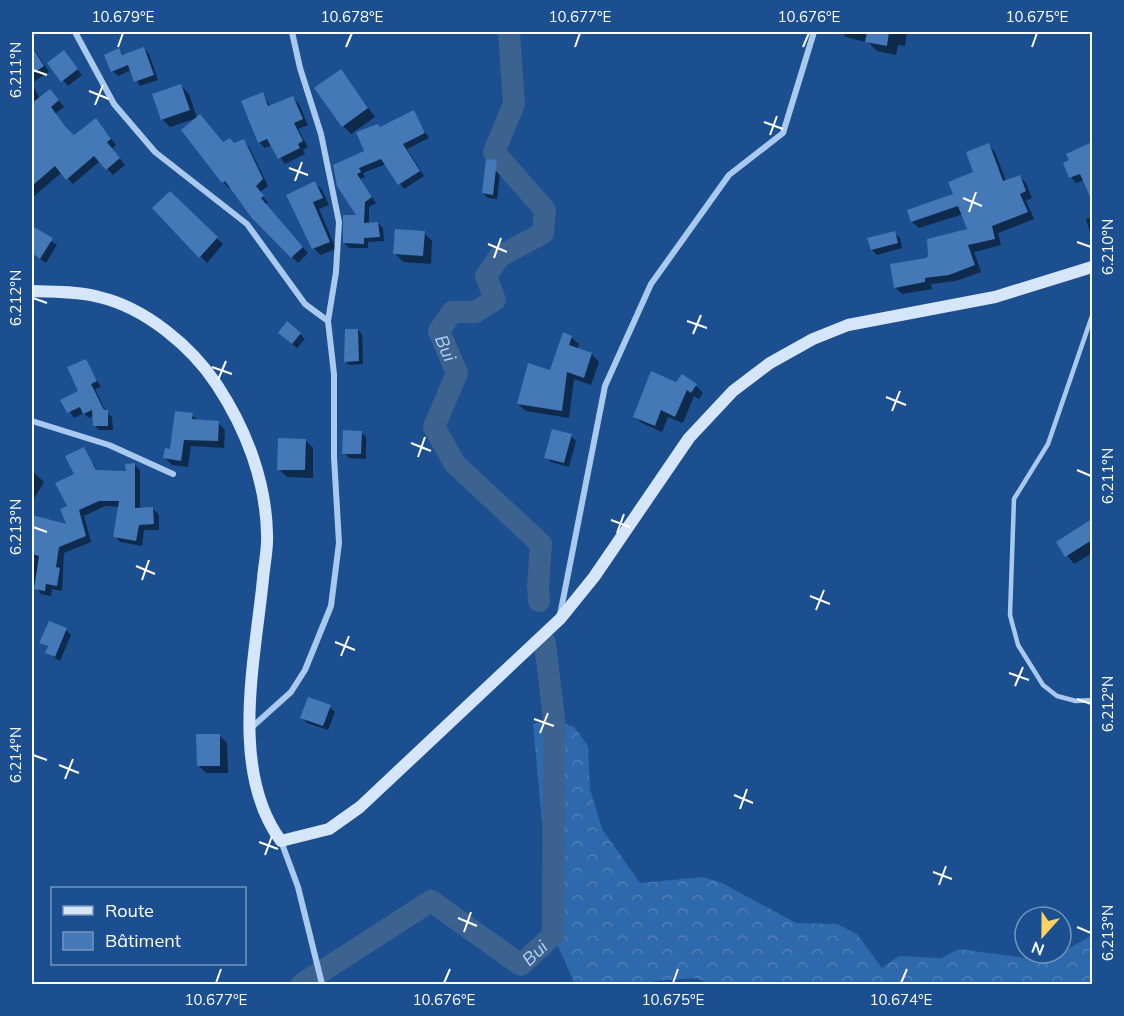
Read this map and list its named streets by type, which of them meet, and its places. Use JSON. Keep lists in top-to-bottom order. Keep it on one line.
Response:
{"water":["Bui"],"legend":["Route","Bâtiment"],"north":"bottom","coordinates":["10.679°E","10.678°E","10.677°E","10.676°E","10.675°E","6.211°N","6.210°N","6.212°N","6.213°N","6.214°N","10.674°E"]}
